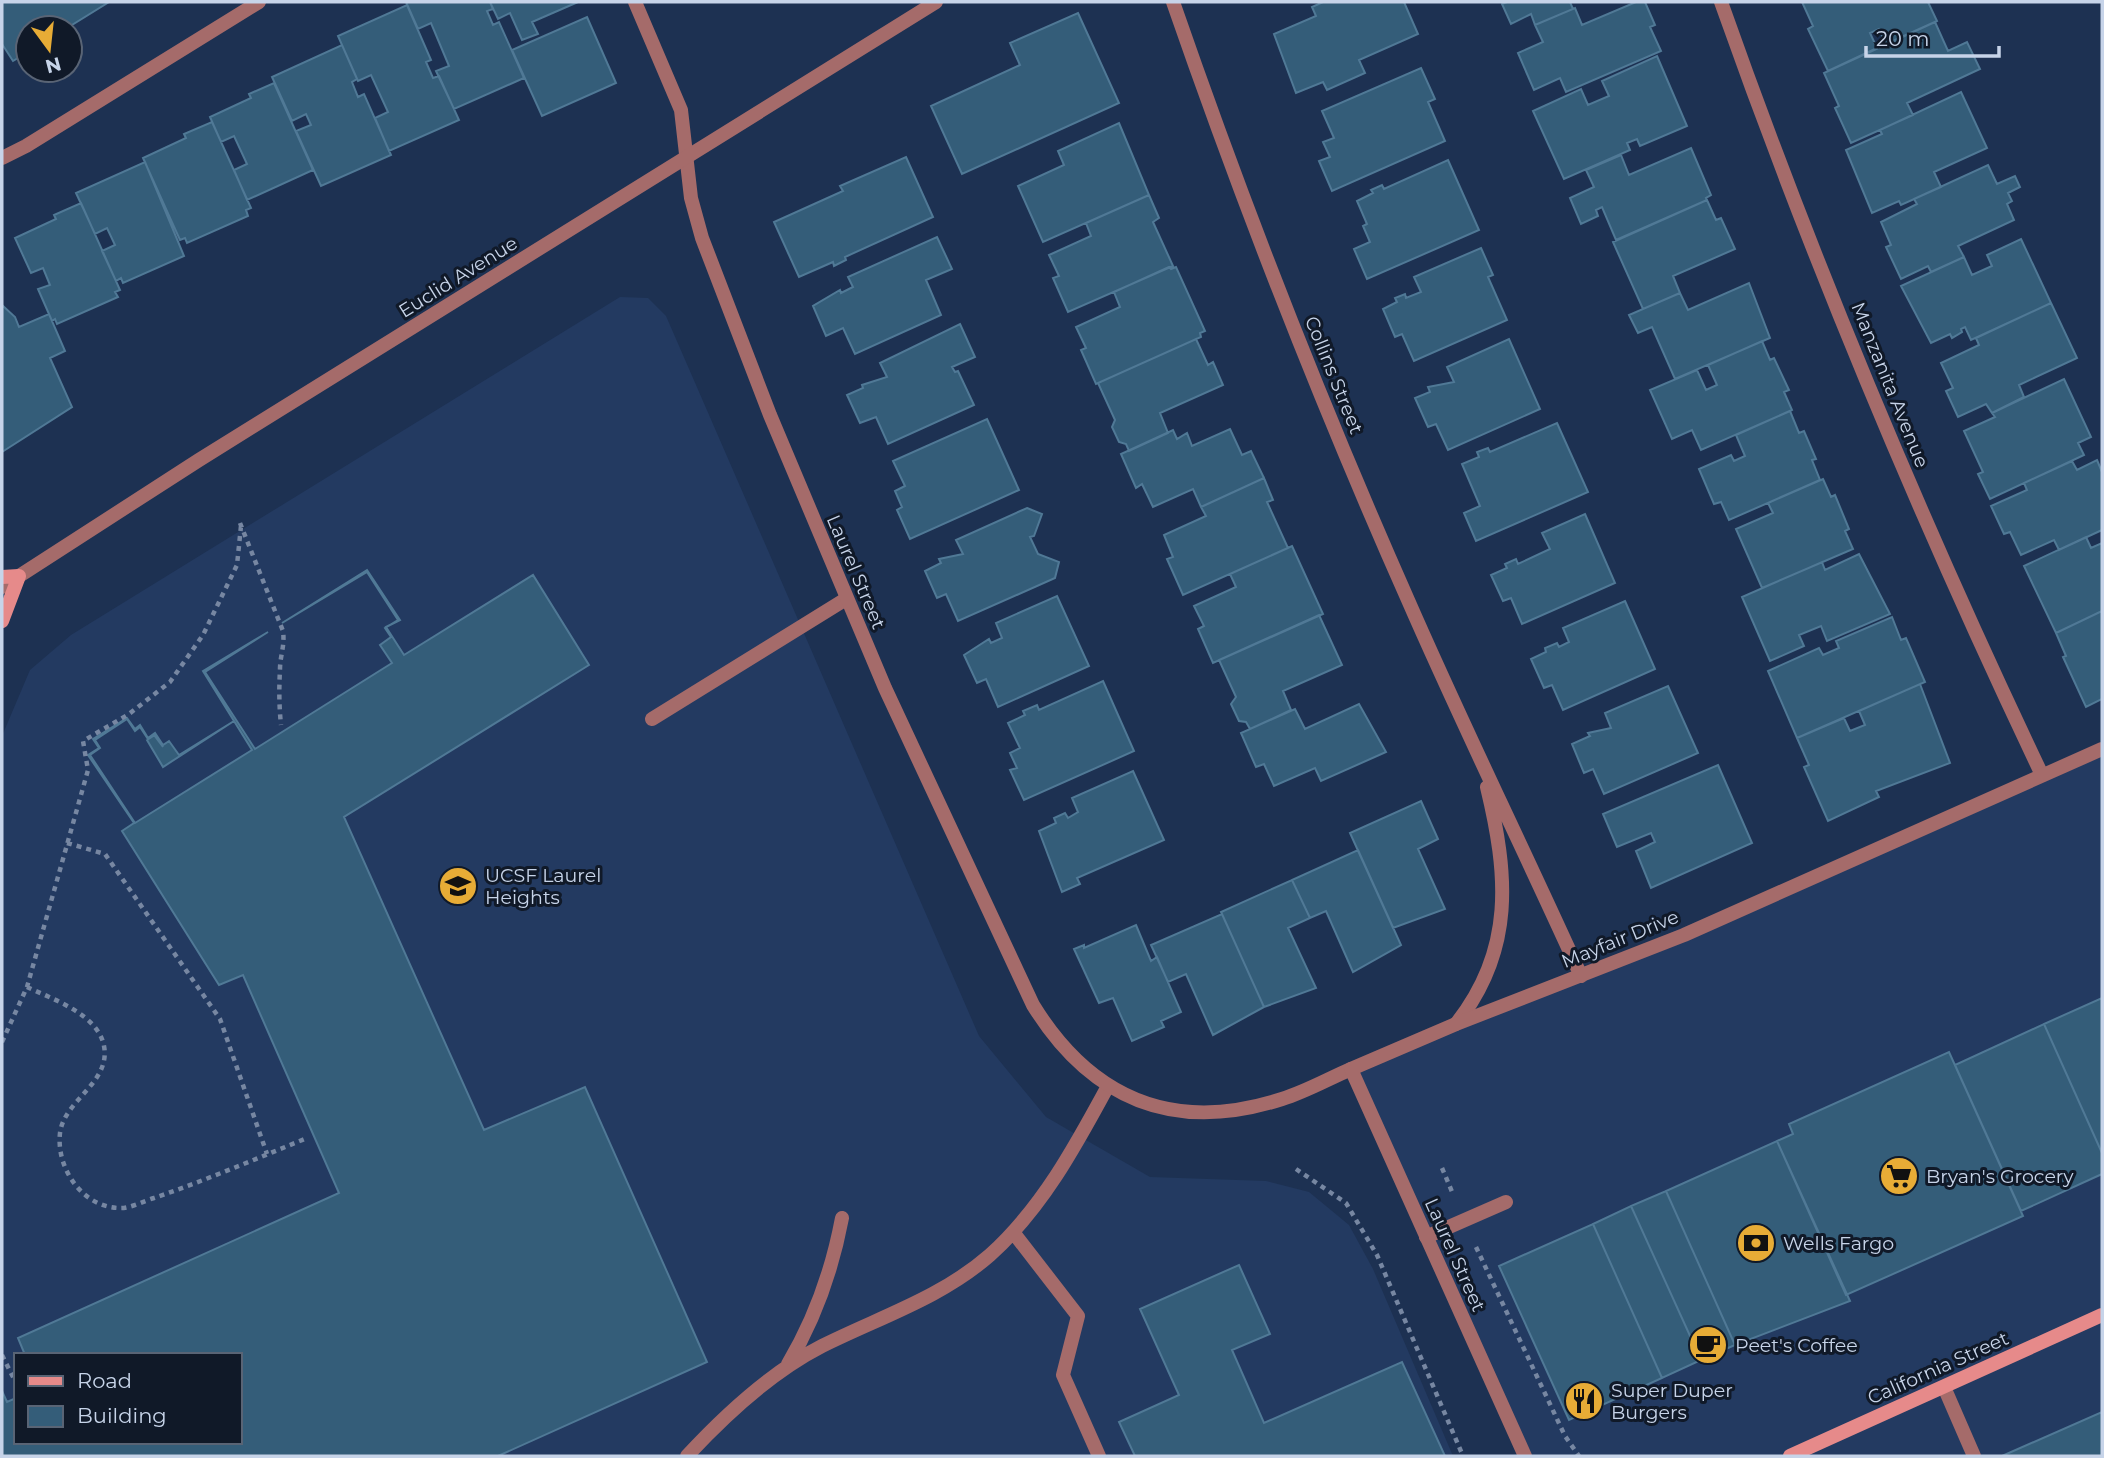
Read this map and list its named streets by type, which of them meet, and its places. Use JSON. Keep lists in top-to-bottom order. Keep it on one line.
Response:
{"streets":{"main road":["California Street"],"street":["Euclid Avenue","Collins Street","Manzanita Avenue","Laurel Street","Mayfair Drive"]},"crossings":[["Euclid Avenue","Laurel Street"],["Collins Street","Mayfair Drive"],["Manzanita Avenue","Mayfair Drive"],["Laurel Street","Mayfair Drive"]],"places":{"school or university":["UCSF Laurel Heights"],"supermarket":["Bryan's Grocery"],"bank":["Wells Fargo"],"cafe":["Peet's Coffee"],"restaurant":["Super Duper Burgers"]},"legend":["Road","Building"],"scale_bar":"20 m","north":"bottom"}
